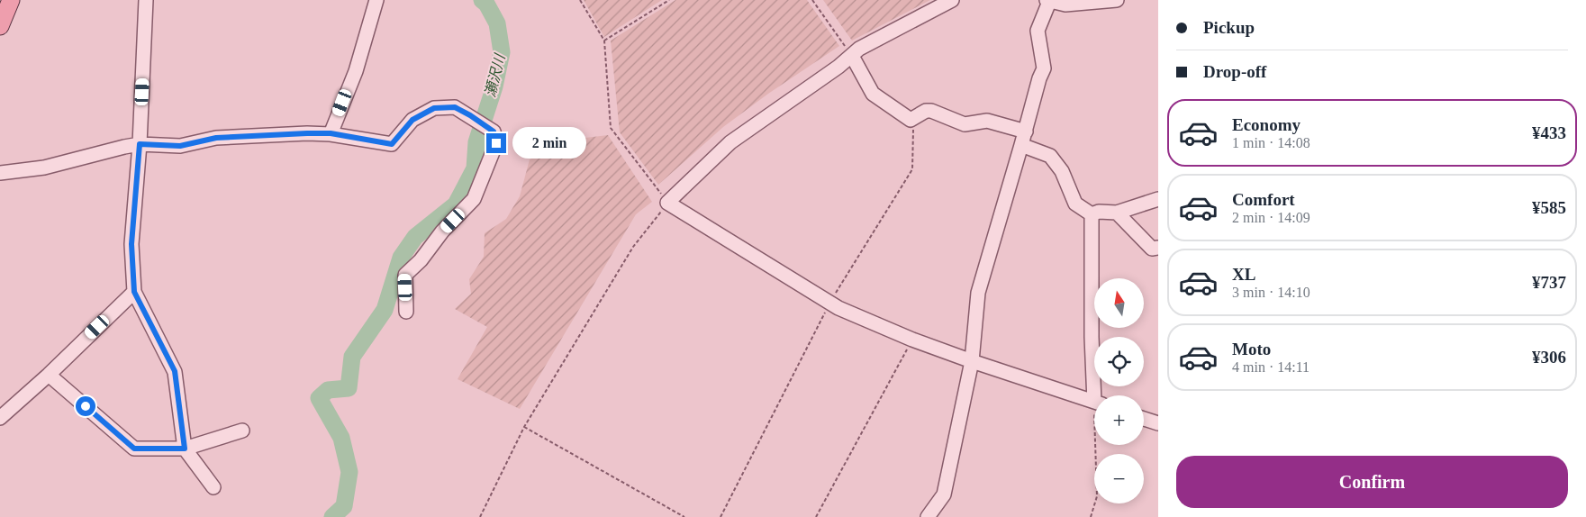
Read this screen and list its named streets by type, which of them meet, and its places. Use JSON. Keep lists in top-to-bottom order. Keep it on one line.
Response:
{"water":["瀬沢川"],"north":"top","page":{"banner":["Pickup","Drop-off"],"list":[{"name":"Economy","note":"1 min · 14:08","value":"¥433"},{"name":"Comfort","note":"2 min · 14:09","value":"¥585"},{"name":"XL","note":"3 min · 14:10","value":"¥737"},{"name":"Moto","note":"4 min · 14:11","value":"¥306"}],"bubble":"2 min","map_buttons":["+","−"],"buttons":"Confirm"}}
